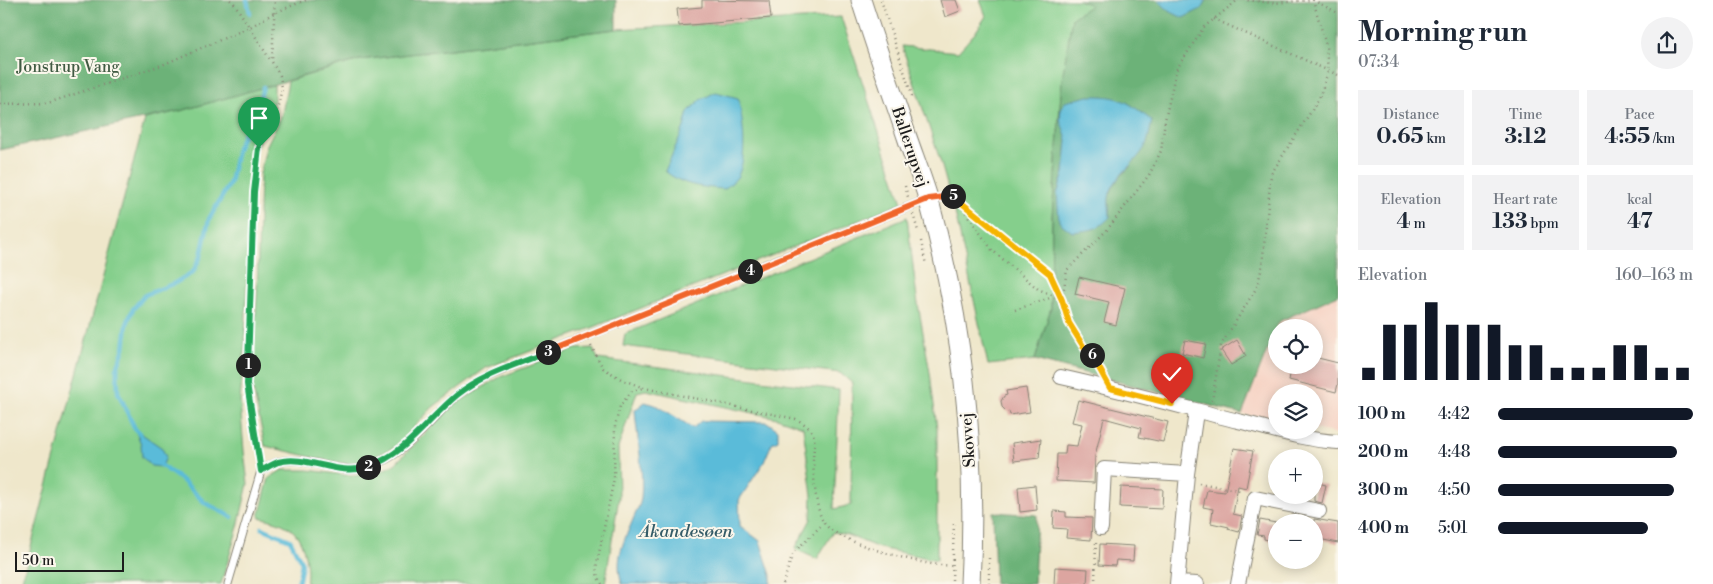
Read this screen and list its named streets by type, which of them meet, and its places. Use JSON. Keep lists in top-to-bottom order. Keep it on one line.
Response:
{"streets":{"street":["Ballerupvej","Skovvej"]},"crossings":[["Ballerupvej","Skovvej"]],"water":["Åkandesøen"],"parks":["Jonstrup Vang"],"scale_bar":"50 m","page":{"heading":["Morning run","07:34"],"stats":[["Distance","0.65 km"],["Time","3:12"],["Pace","4:55 /km"],["Elevation","4 m"],["Heart rate","133 bpm"],["kcal","47"]],"pins":["5","4","3","6","1","2"],"chart":["Elevation","160–163 m"],"map_buttons":["+","−"],"list":[{"name":"100 m","note":"4:42"},{"name":"200 m","note":"4:48"},{"name":"300 m","note":"4:50"},{"name":"400 m","note":"5:01"}],"scale":"50 m"}}
